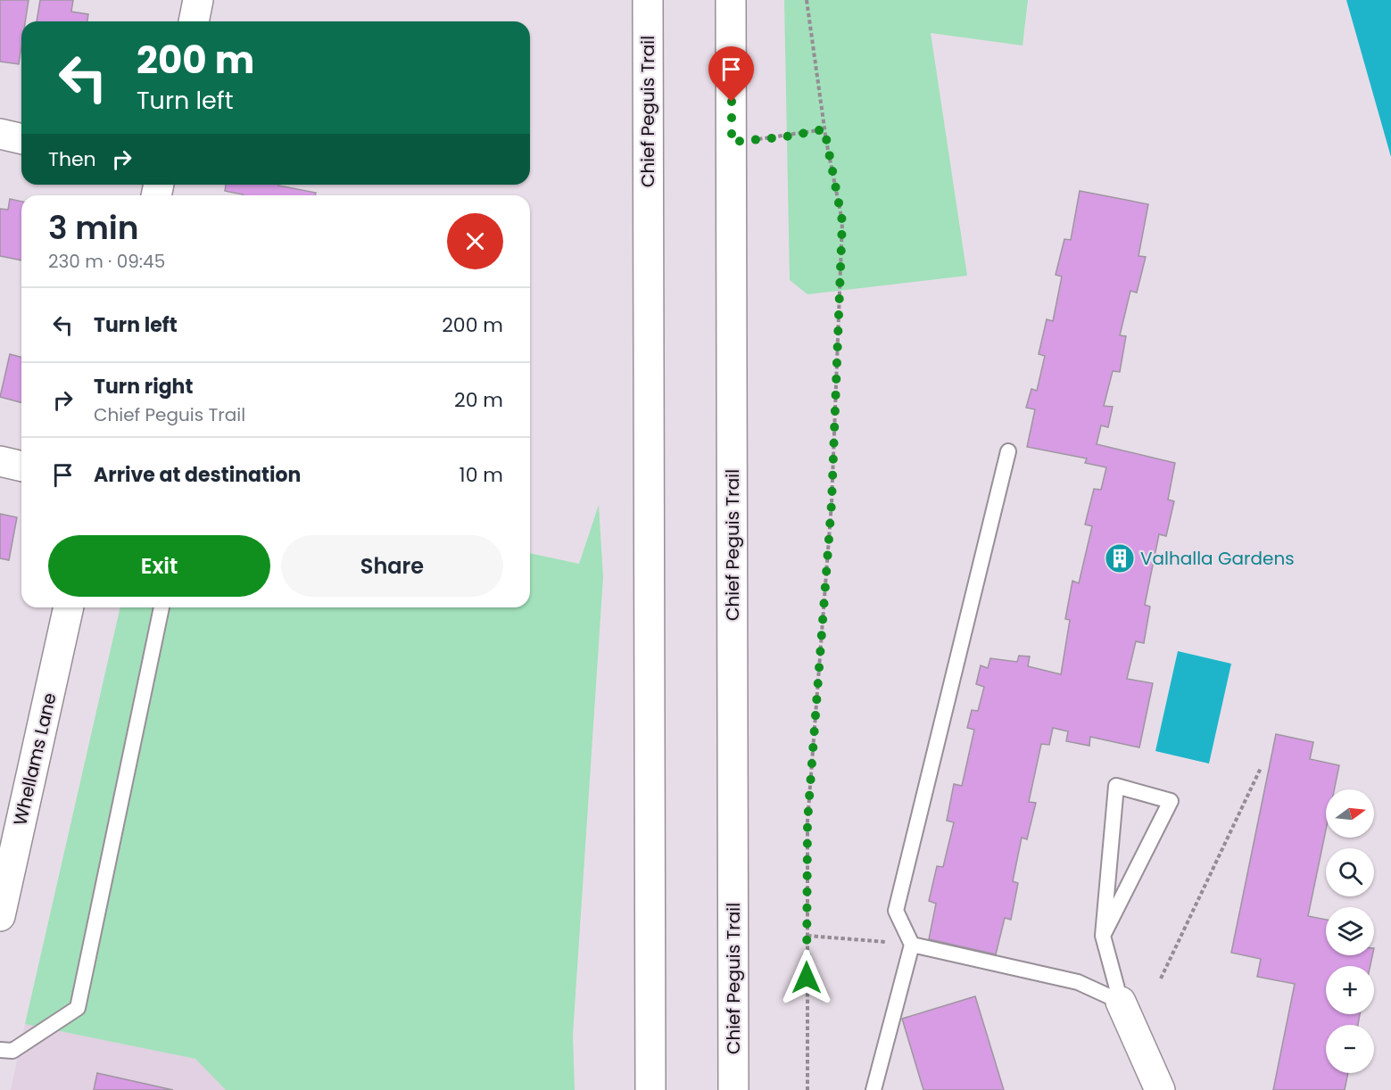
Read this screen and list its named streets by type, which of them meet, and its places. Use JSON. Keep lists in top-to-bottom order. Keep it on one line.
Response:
{"streets":{"main road":["Chief Peguis Trail","Whellams Lane"]},"places":{"building":["Valhalla Gardens"]},"north":"right","page":{"turn":["200 m","Turn left"],"then":"Then","heading":["3 min","230 m · 09:45"],"list":[{"name":"Turn left","value":"200 m"},{"name":"Turn right","note":"Chief Peguis Trail","value":"20 m"},{"name":"Arrive at destination","value":"10 m"}],"buttons":["Exit","Share"],"map_buttons":["+","−"]}}
